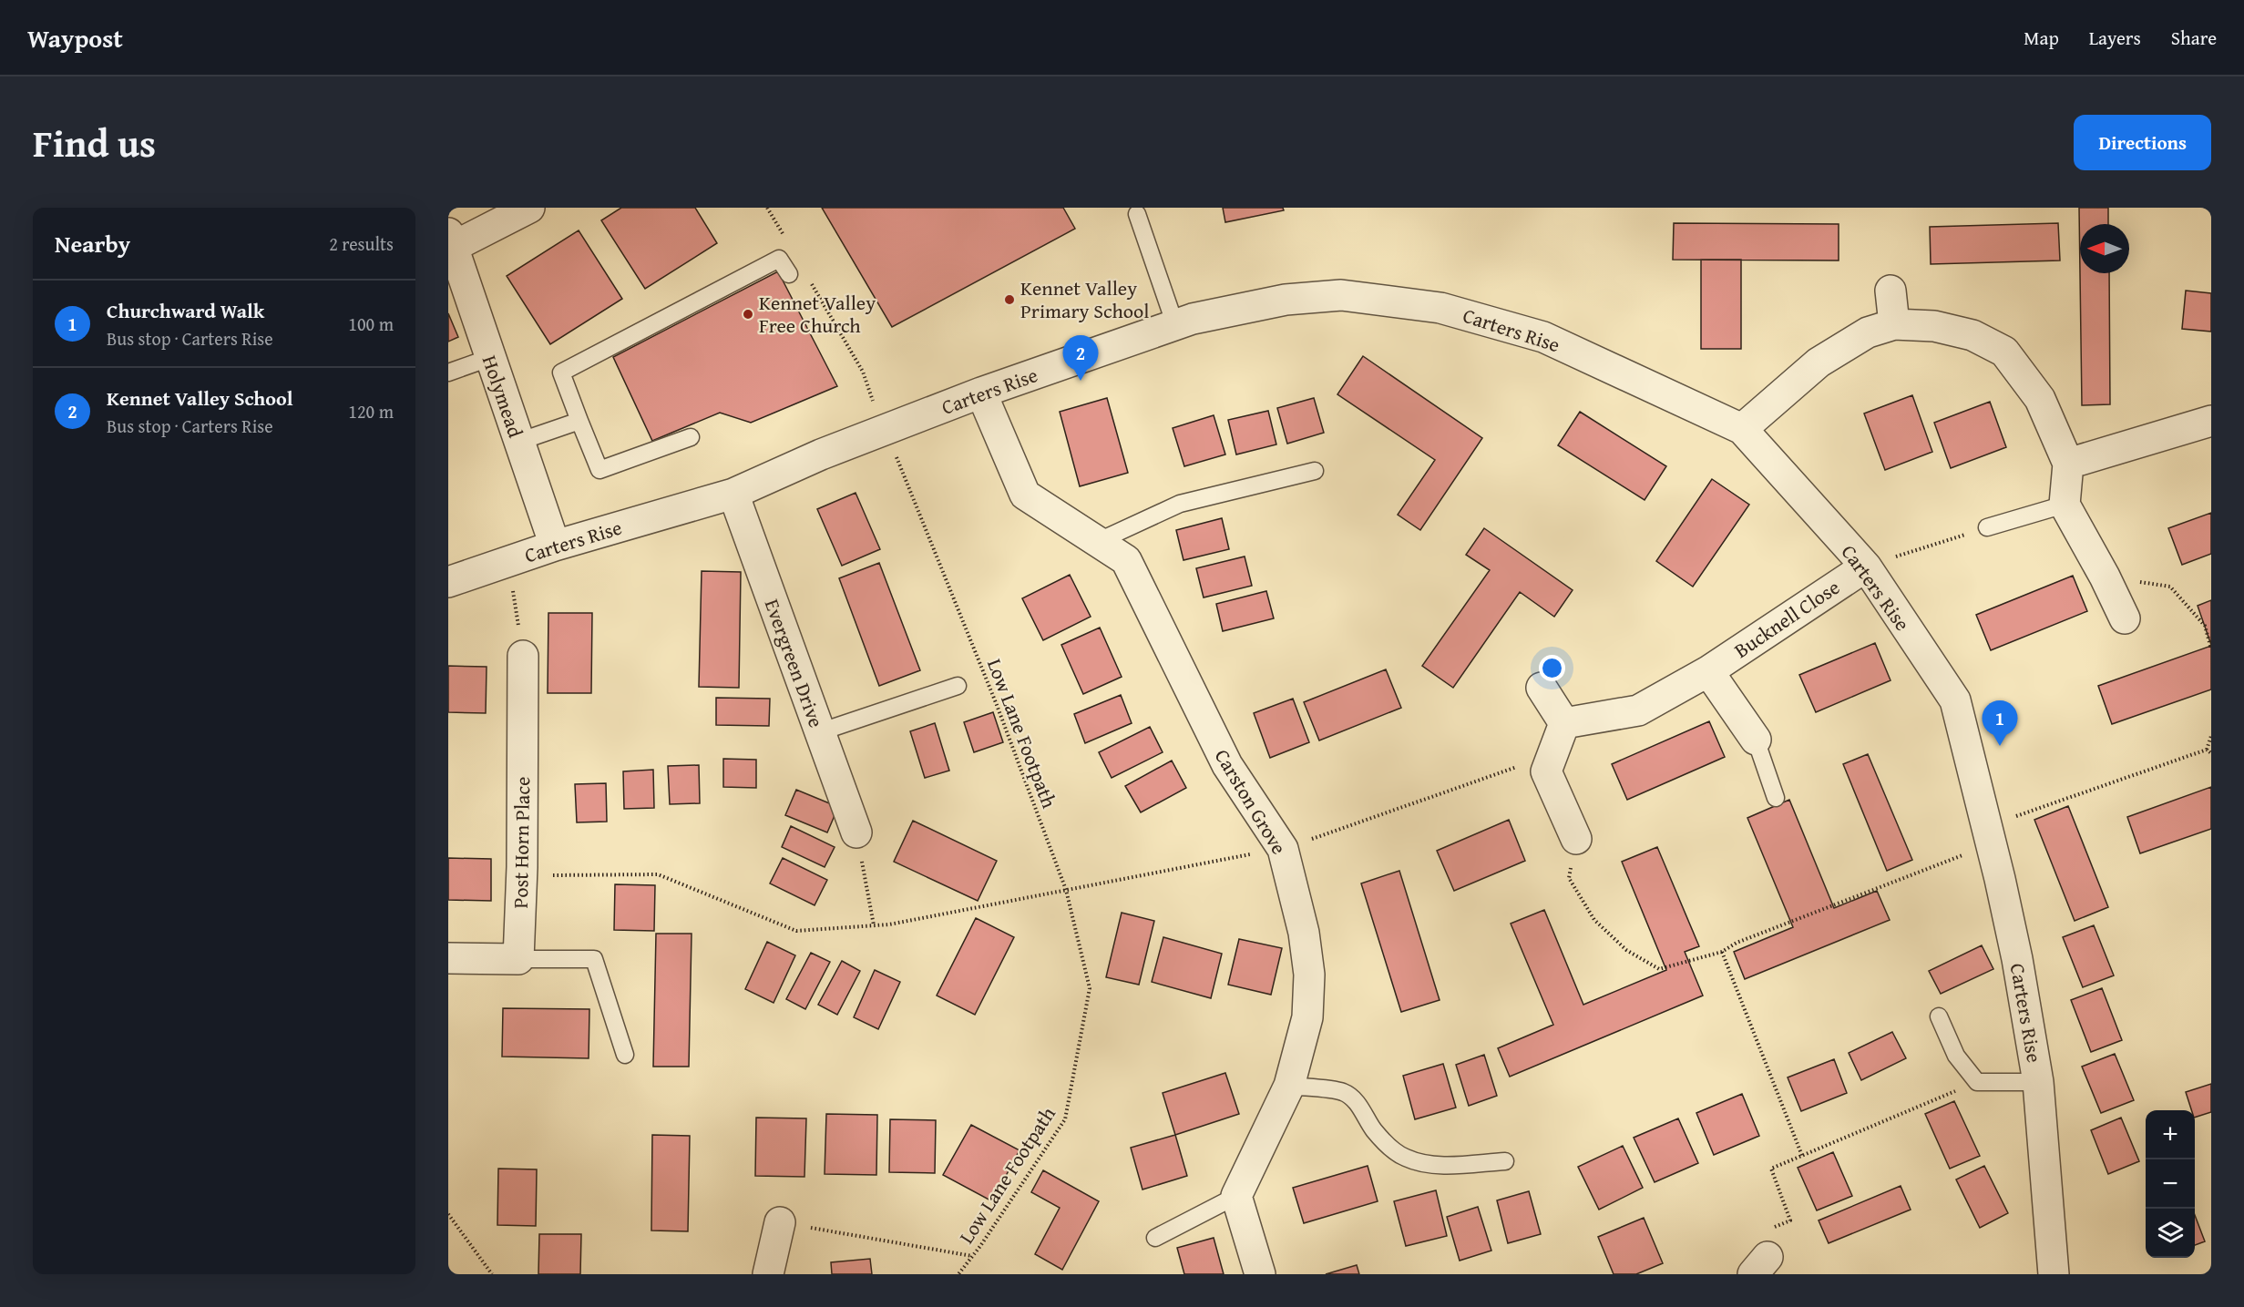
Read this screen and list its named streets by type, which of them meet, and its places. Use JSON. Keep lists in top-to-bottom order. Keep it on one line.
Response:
{"streets":{"street":["Carters Rise","Holymead","Bucknell Close","Evergreen Drive","Carston Grove","Post Horn Place"],"path":["Low Lane Footpath"]},"crossings":[["Carters Rise","Holymead"],["Carters Rise","Bucknell Close"],["Carters Rise","Evergreen Drive"],["Carters Rise","Low Lane Footpath"],["Carters Rise","Carston Grove"]],"places":["Kennet Valley Primary School","Kennet Valley Free Church"],"north":"left","page":{"header":"Waypost","nav":["Map","Layers","Share"],"title":"Find us","buttons":"Directions","heading":["Nearby","2 results"],"list":[{"mark":"1","name":"Churchward Walk","note":"Bus stop · Carters Rise","value":"100 m"},{"mark":"2","name":"Kennet Valley School","note":"Bus stop · Carters Rise","value":"120 m"}],"pins":["2","1"],"map_buttons":["+","−"]}}
